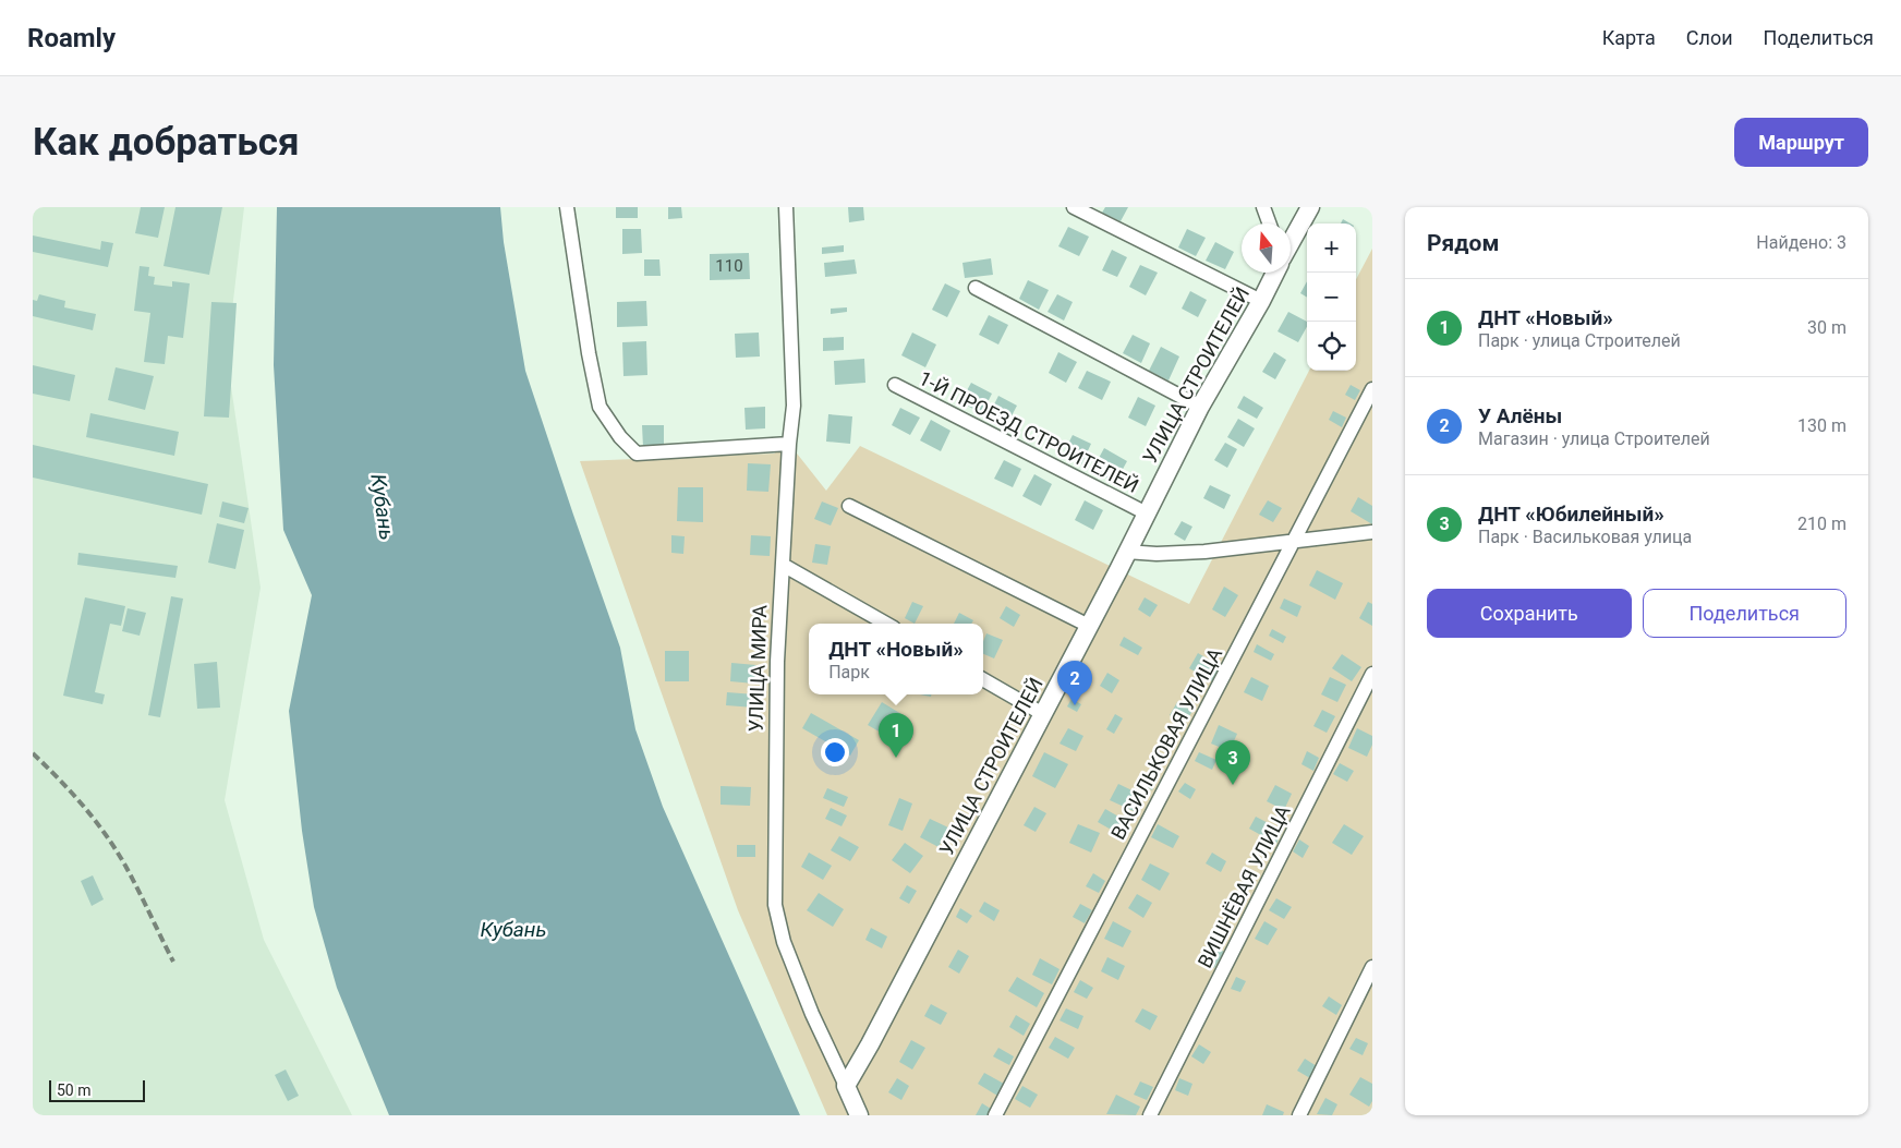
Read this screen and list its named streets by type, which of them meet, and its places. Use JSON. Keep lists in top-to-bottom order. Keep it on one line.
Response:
{"streets":{"street":["УЛИЦА СТРОИТЕЛЕЙ","1-Й ПРОЕЗД СТРОИТЕЛЕЙ","УЛИЦА МИРА","ВАСИЛЬКОВАЯ УЛИЦА","ВИШНЁВАЯ УЛИЦА"]},"crossings":[["УЛИЦА СТРОИТЕЛЕЙ","1-Й ПРОЕЗД СТРОИТЕЛЕЙ"],["УЛИЦА СТРОИТЕЛЕЙ","УЛИЦА МИРА"]],"water":["Кубань"],"house_numbers":["110"],"scale_bar":"50 m","north":"top","page":{"header":"Roamly","nav":["Карта","Слои","Поделиться"],"buttons":["Маршрут",["Сохранить","Поделиться"]],"title":"Как добраться","heading":["Рядом","Найдено: 3"],"map_buttons":["+","−"],"list":[{"mark":"1","name":"ДНТ «Новый»","note":"Парк · улица Строителей","value":"30 m"},{"mark":"2","name":"У Алёны","note":"Магазин · улица Строителей","value":"130 m"},{"mark":"3","name":"ДНТ «Юбилейный»","note":"Парк · Васильковая улица","value":"210 m"}],"popup":["ДНТ «Новый»","Парк"],"pins":["2","1","3"],"scale":"50 m"}}
